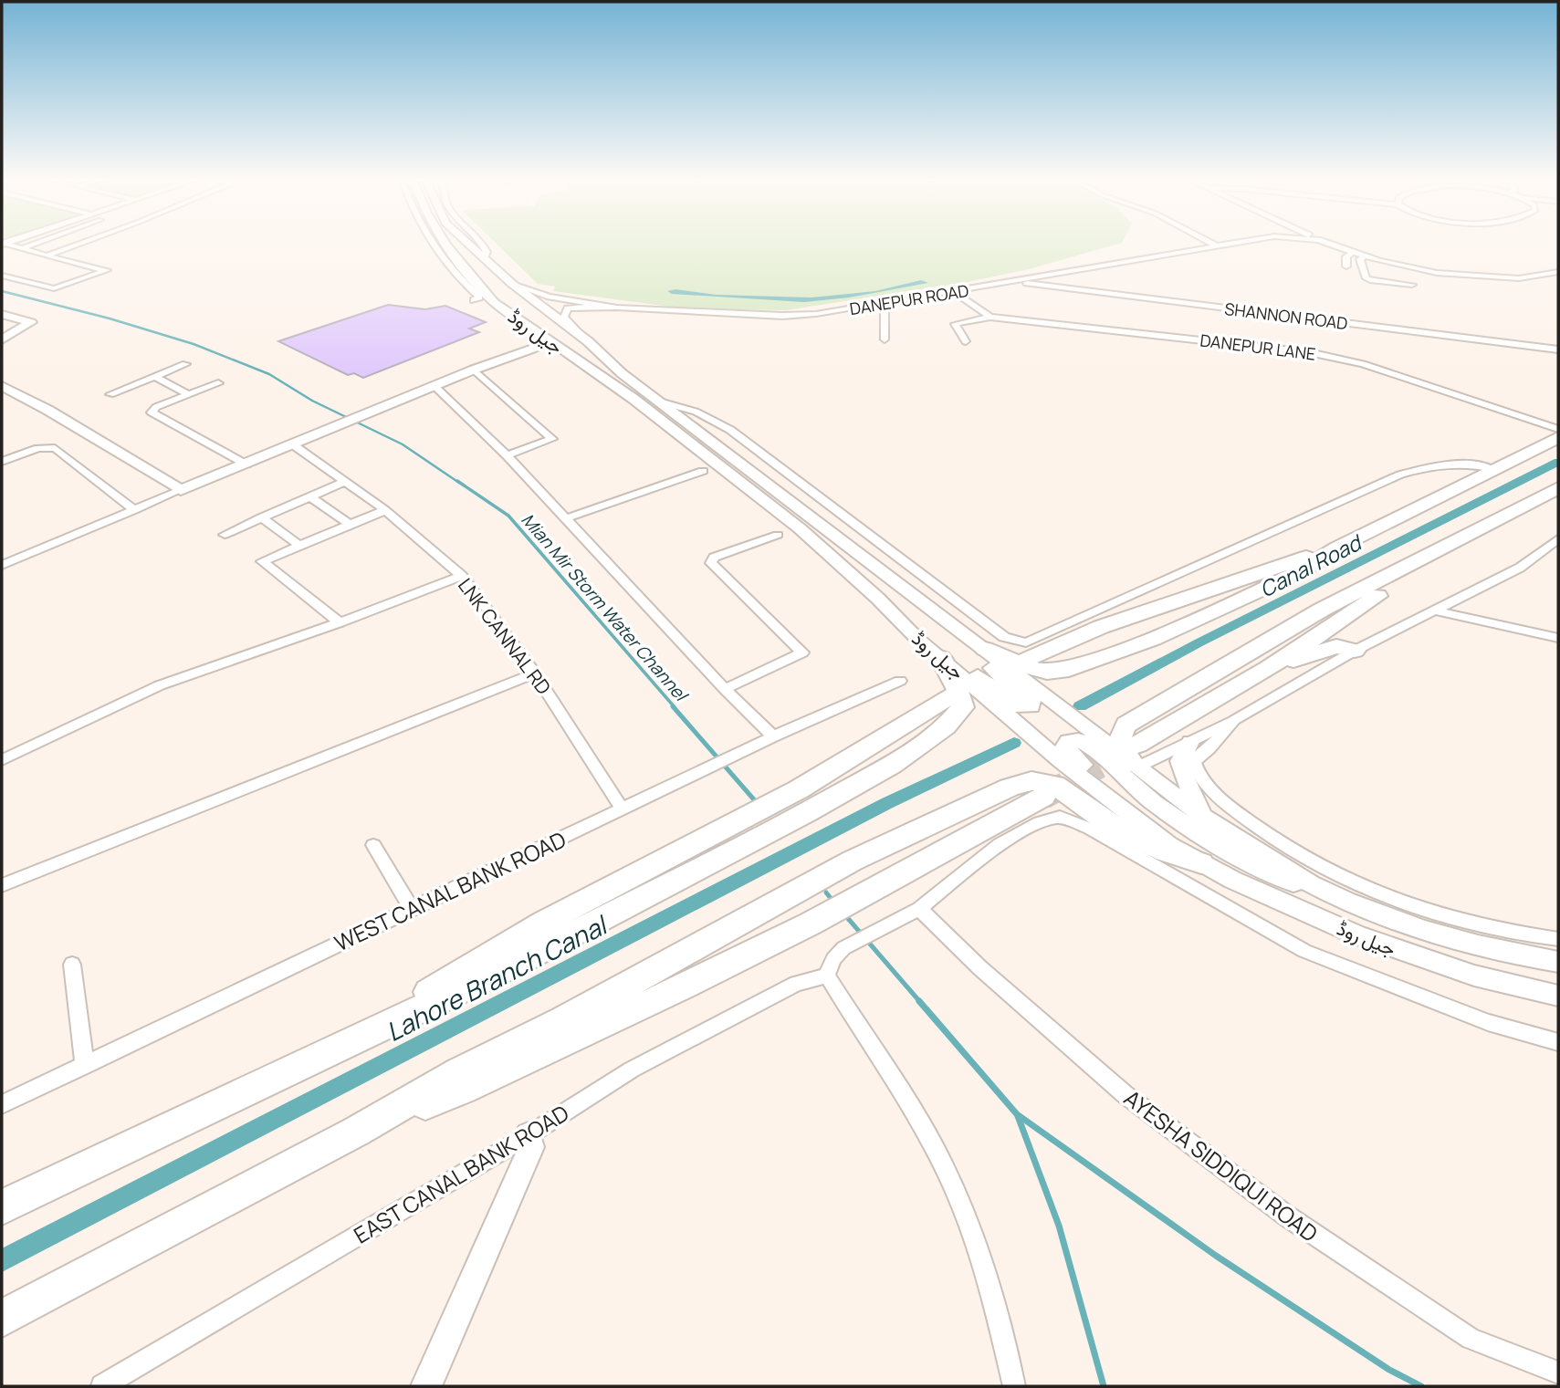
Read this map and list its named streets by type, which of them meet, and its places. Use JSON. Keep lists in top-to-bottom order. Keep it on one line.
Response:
{"streets":{"main road":["جیل روڈ"],"street":["DANEPUR ROAD","SHANNON ROAD","DANEPUR LANE","LNK CANNAL RD","WEST CANAL BANK ROAD","AYESHA SIDDIQUI ROAD","EAST CANAL BANK ROAD"]},"crossings":[["DANEPUR ROAD","SHANNON ROAD"],["DANEPUR ROAD","جیل روڈ"],["DANEPUR ROAD","DANEPUR LANE"],["LNK CANNAL RD","WEST CANAL BANK ROAD"]],"water":["Canal Road","Mian Mir Storm Water Channel","Lahore Branch Canal"]}
